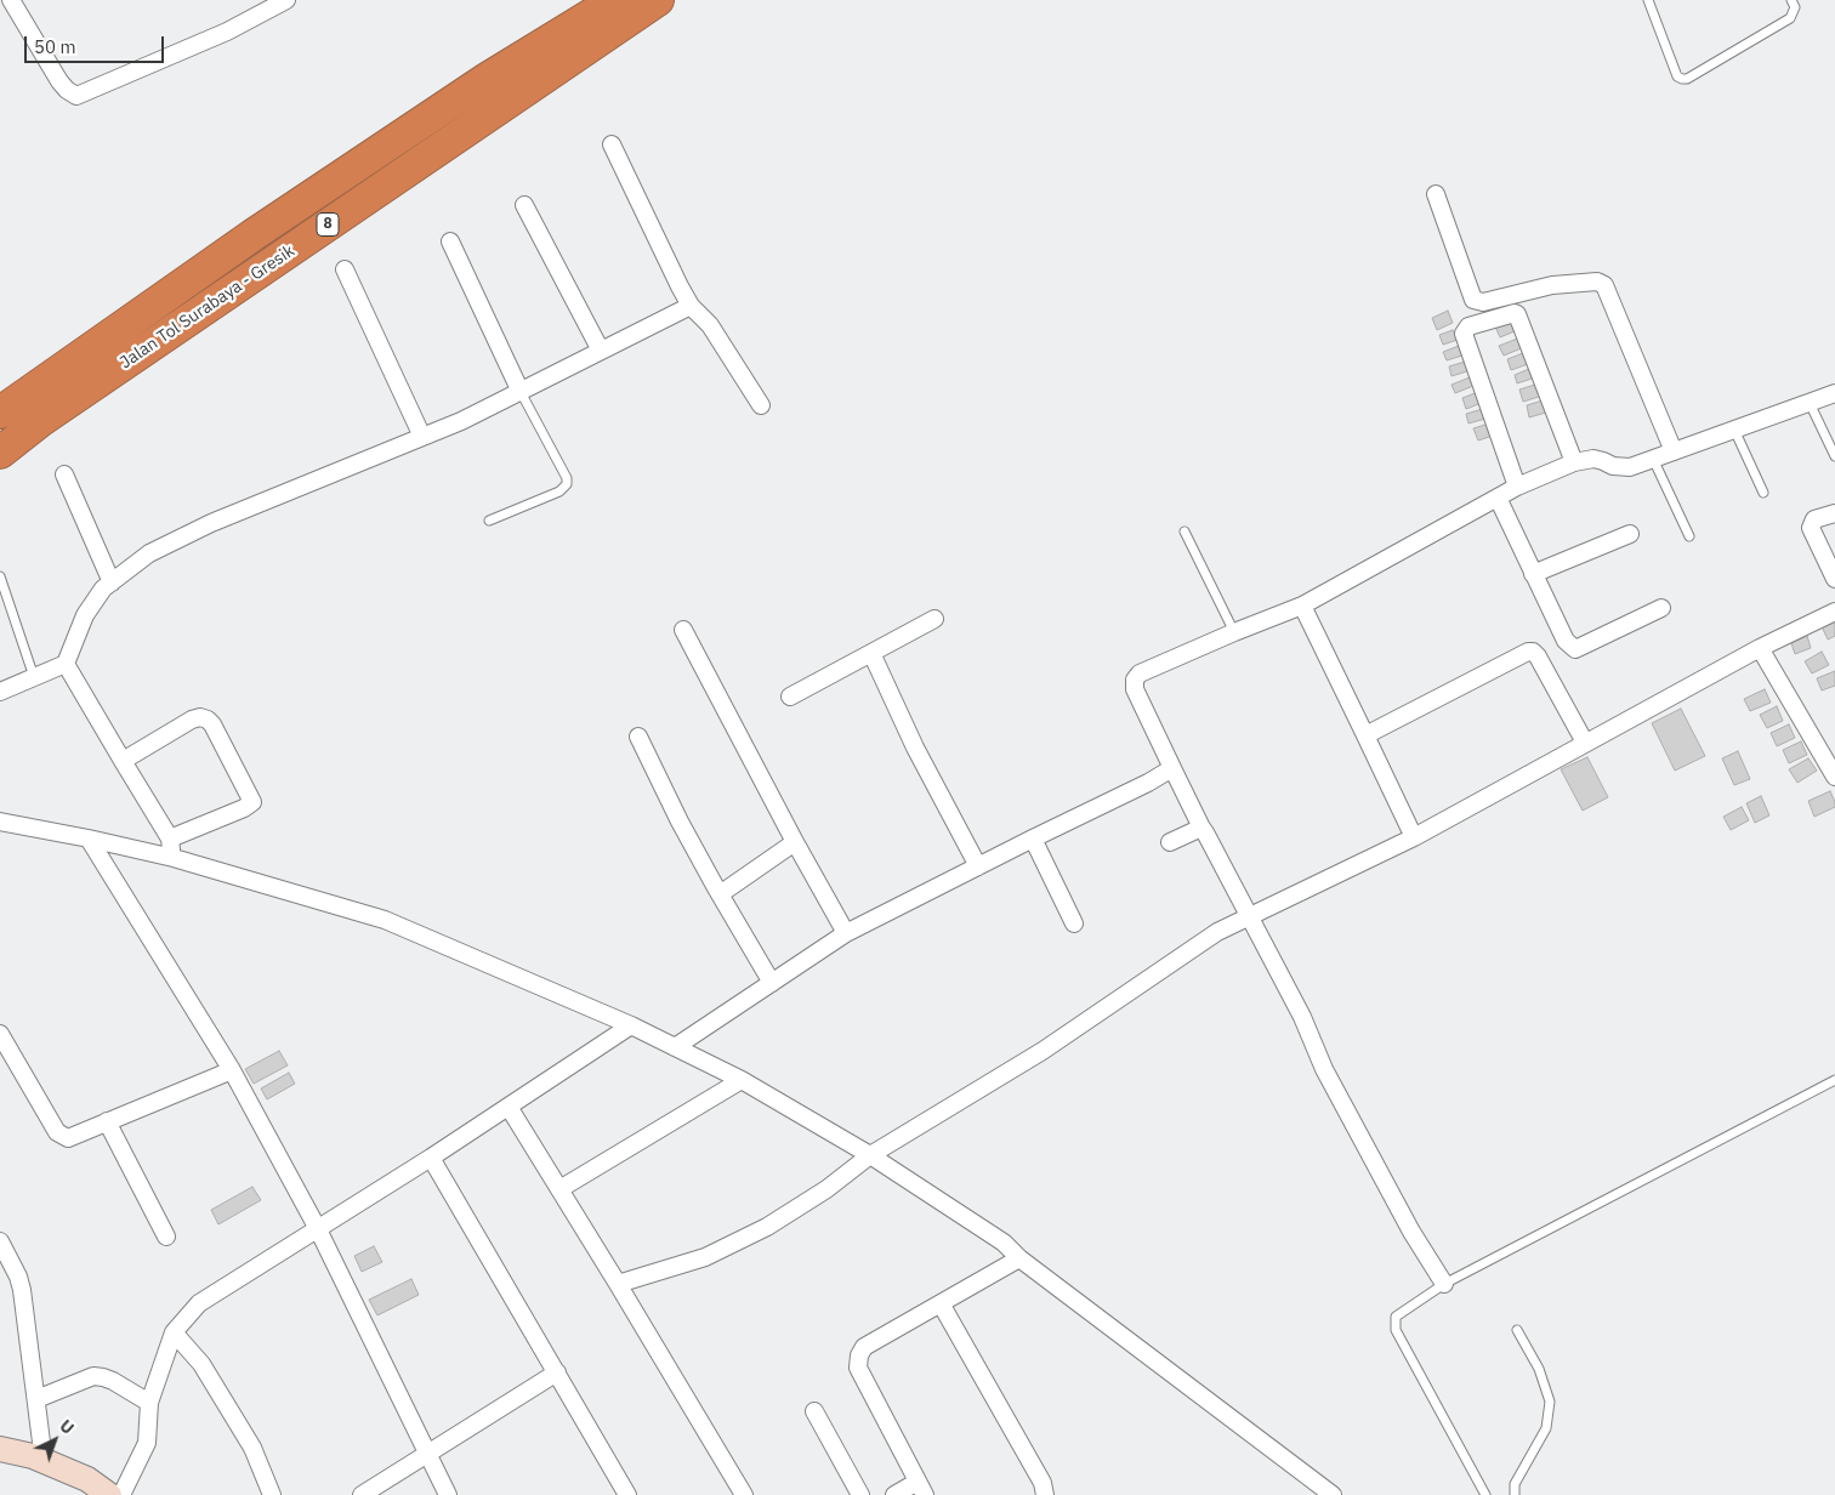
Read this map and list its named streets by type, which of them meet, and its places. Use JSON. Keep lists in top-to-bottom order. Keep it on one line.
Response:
{"streets":{"highway":["8","Jalan Tol Surabaya - Gresik"]},"scale_bar":"50 m","north":"top right"}
